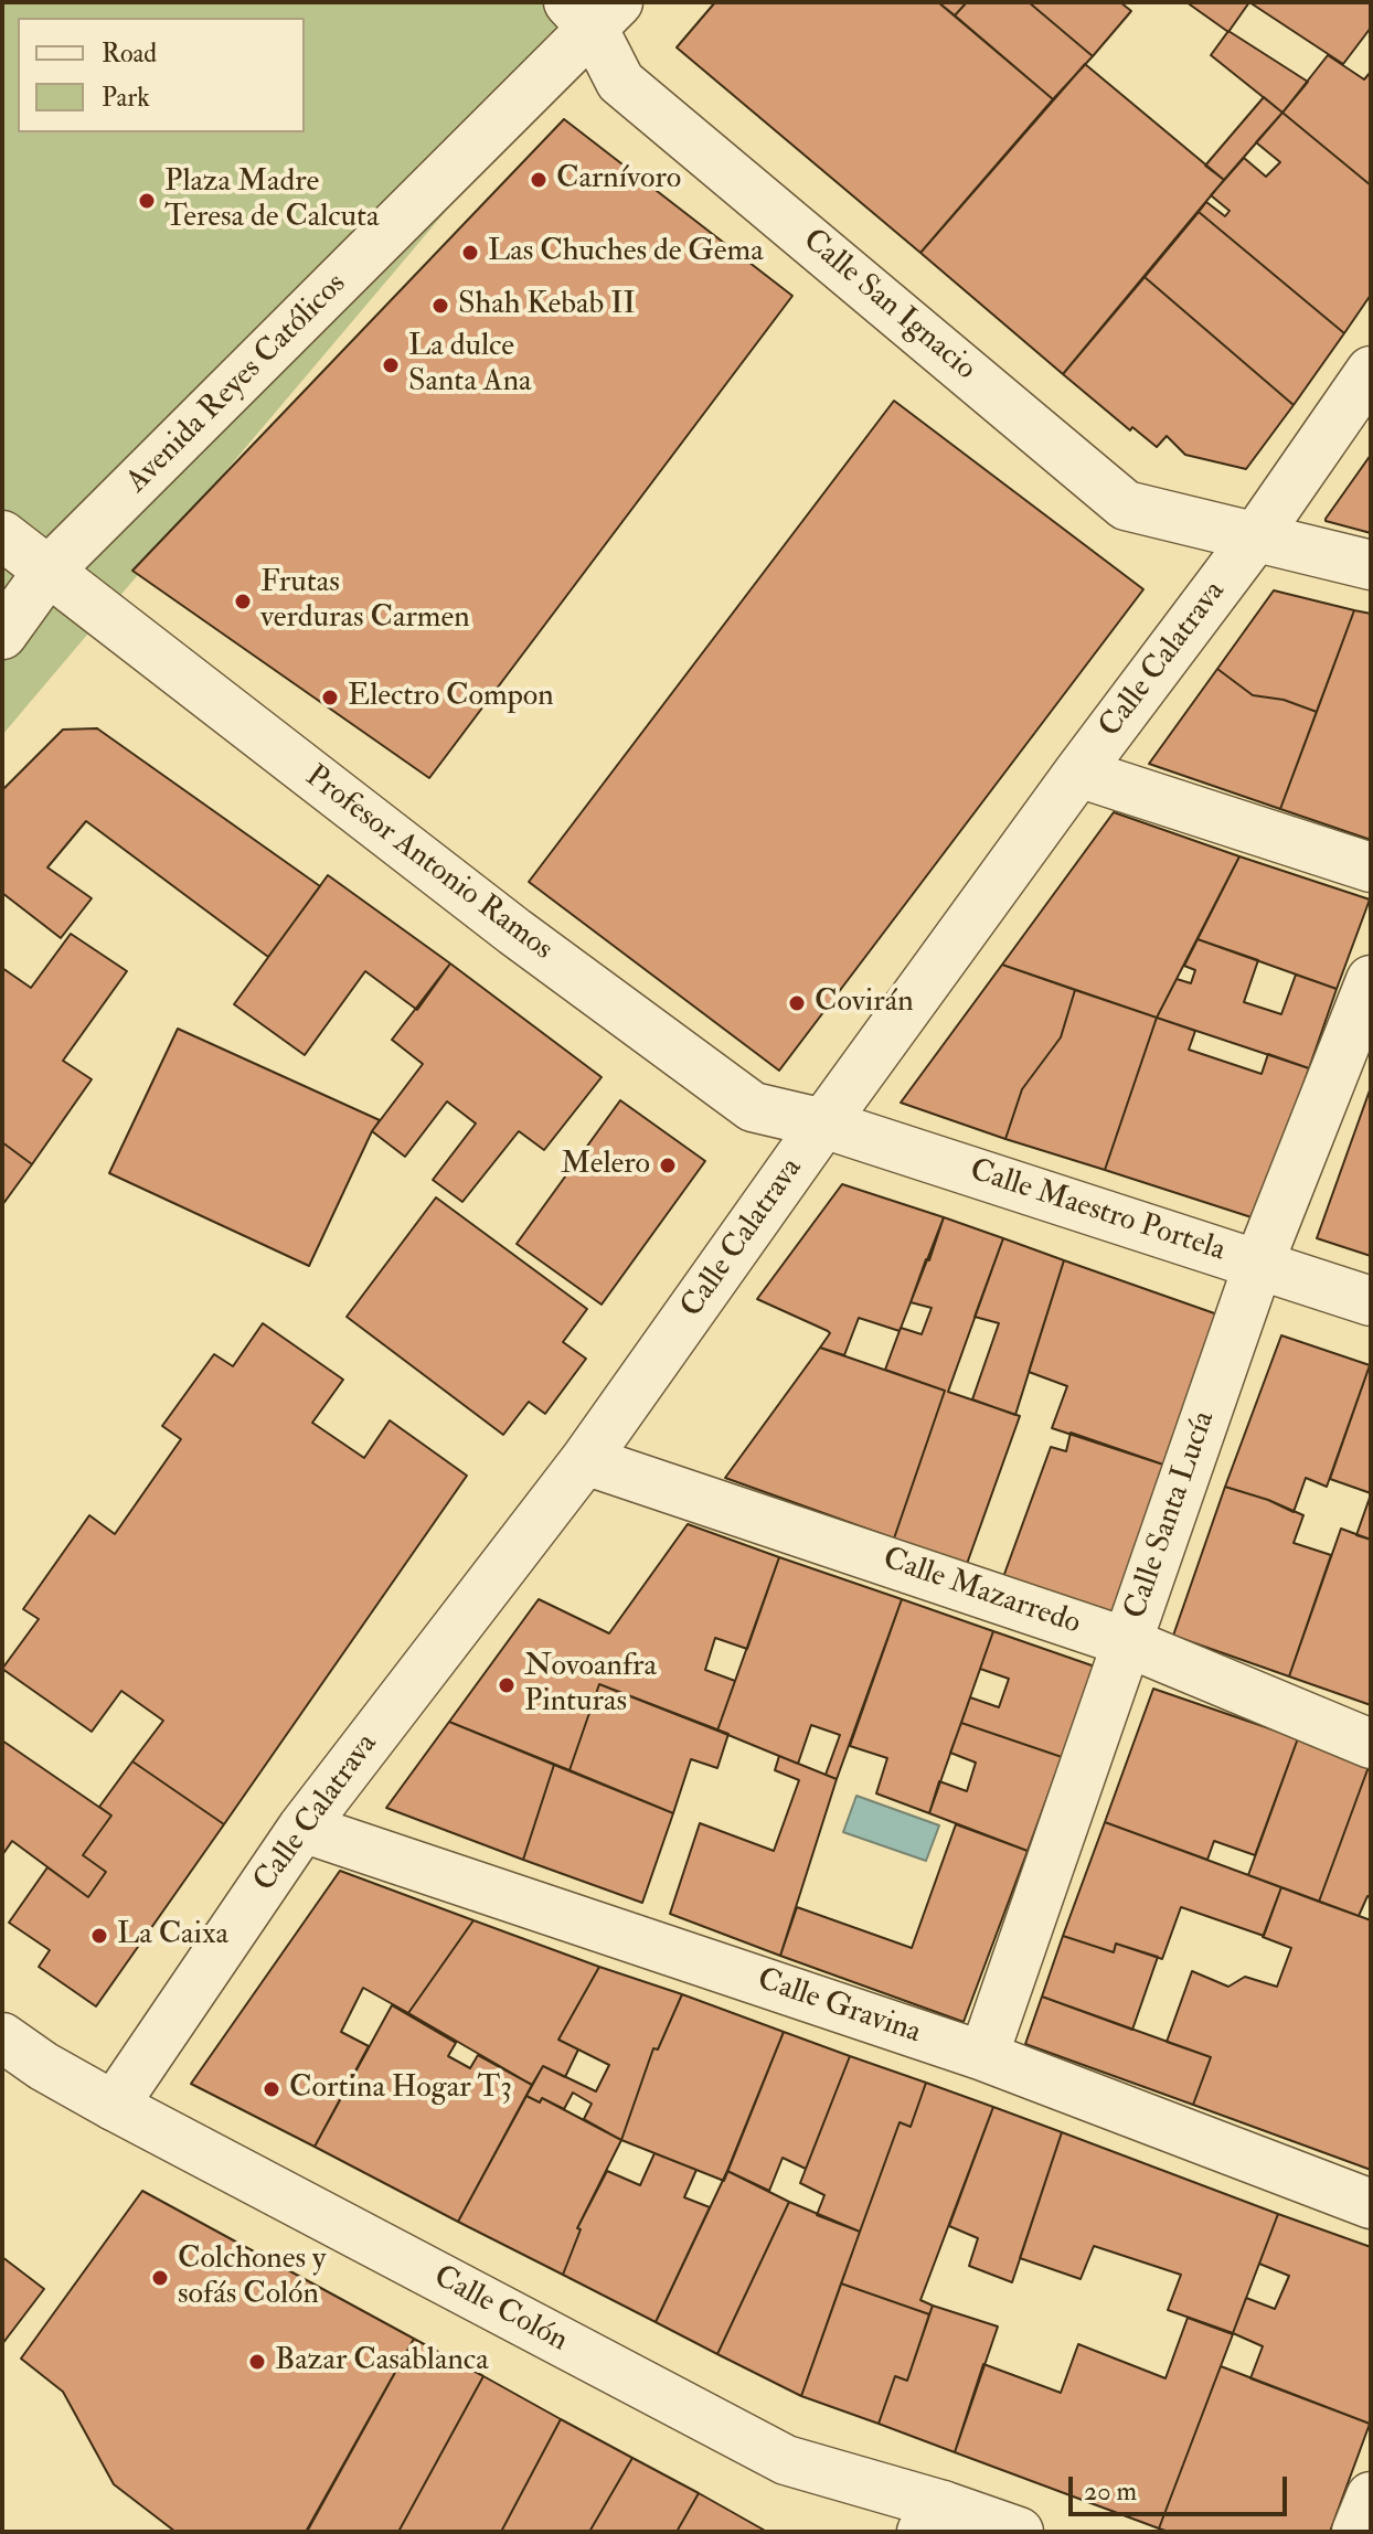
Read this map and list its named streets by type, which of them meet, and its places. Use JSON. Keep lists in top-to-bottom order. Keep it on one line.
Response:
{"streets":{"street":["Calle San Ignacio","Avenida Reyes Católicos","Calle Calatrava","Profesor Antonio Ramos","Calle Maestro Portela","Calle Santa Lucía","Calle Mazarredo","Calle Gravina","Calle Colón"]},"crossings":[["Calle San Ignacio","Avenida Reyes Católicos"],["Calle San Ignacio","Calle Calatrava"],["Avenida Reyes Católicos","Profesor Antonio Ramos"],["Calle Calatrava","Profesor Antonio Ramos"],["Calle Calatrava","Calle Maestro Portela"],["Calle Calatrava","Calle Mazarredo"],["Calle Calatrava","Calle Gravina"],["Calle Calatrava","Calle Colón"],["Profesor Antonio Ramos","Calle Maestro Portela"],["Calle Maestro Portela","Calle Santa Lucía"],["Calle Santa Lucía","Calle Mazarredo"],["Calle Santa Lucía","Calle Gravina"]],"places":["Carnívoro","Plaza Madre Teresa de Calcuta","Las Chuches de Gema","Shah Kebab II","La dulce Santa Ana","Frutas verduras Carmen","Electro Compon","Covirán","Melero","Novoanfra Pinturas","La Caixa","Cortina Hogar T3","Colchones y sofás Colón","Bazar Casablanca"],"legend":["Road","Park"],"scale_bar":"20 m"}
